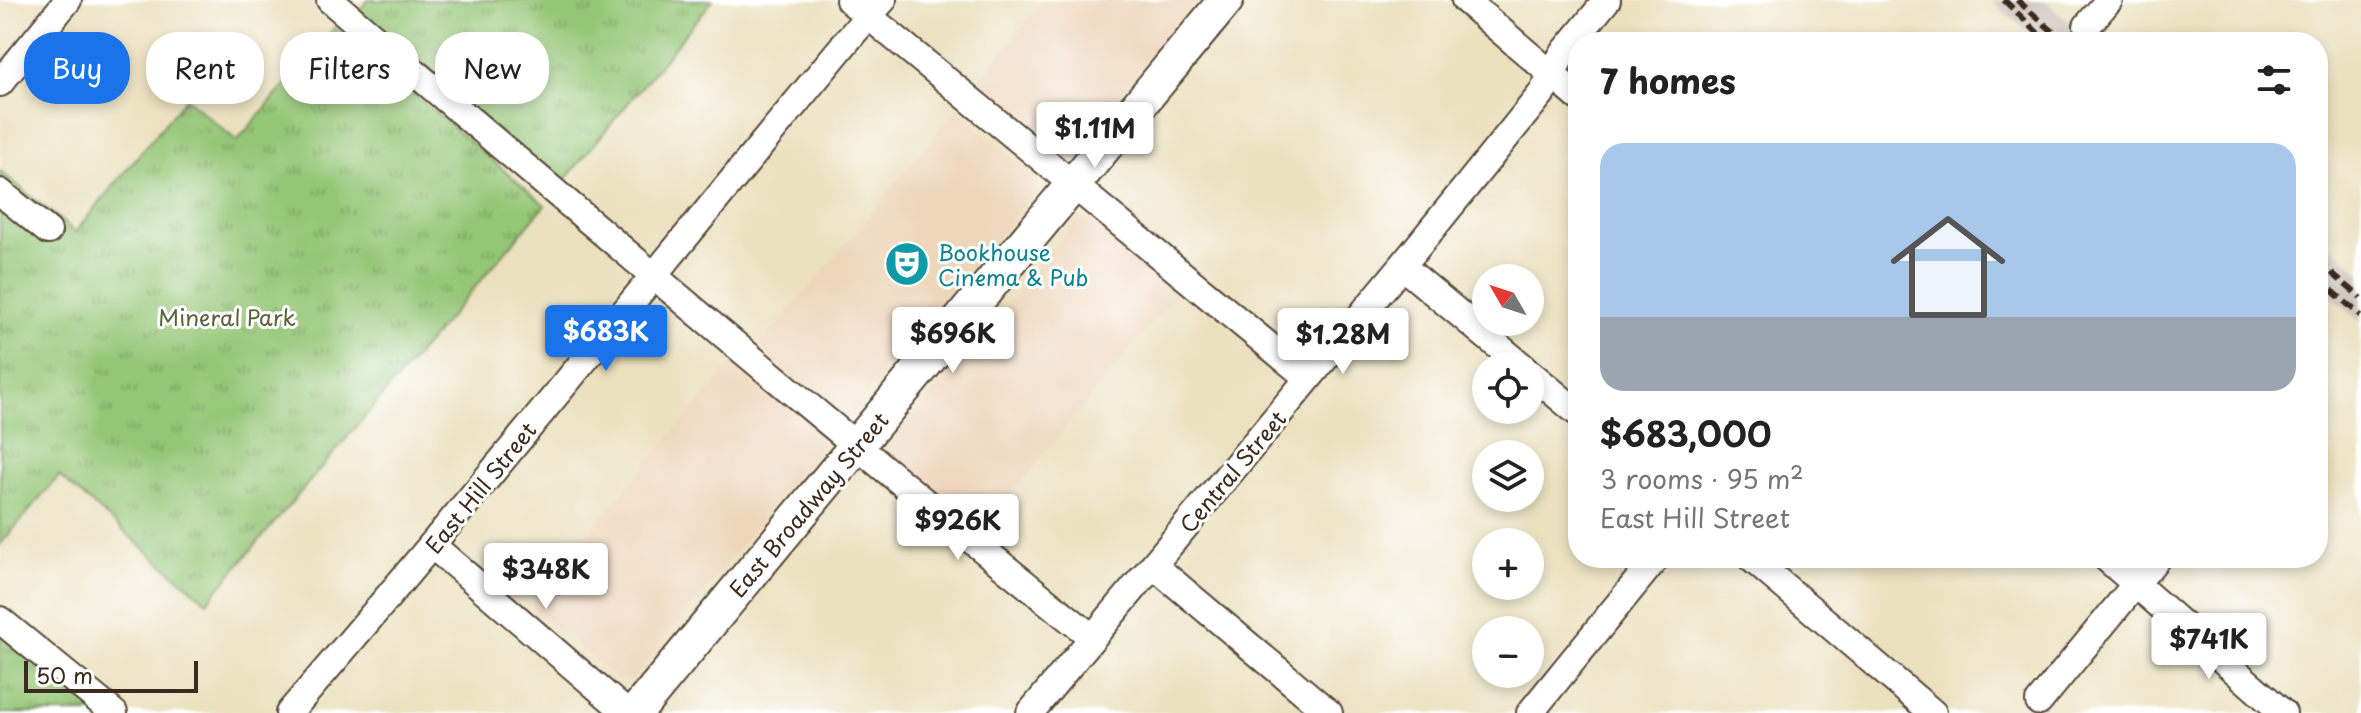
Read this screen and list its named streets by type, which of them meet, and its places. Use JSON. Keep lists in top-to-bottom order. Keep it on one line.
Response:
{"streets":{"street":["Central Street","East Hill Street","East Broadway Street"]},"parks":["Mineral Park"],"places":{"theatre":["Bookhouse Cinema & Pub"]},"scale_bar":"50 m","north":"top left","page":{"chip":["Buy","Rent","Filters","New"],"heading":"7 homes","price":["$1.11M","$683K","$696K","$1.28M","$926K","$348K","$741K"],"list":[{"name":"$683,000","note":"3 rooms · 95 m² · East Hill Street"}],"map_buttons":["+","−"],"scale":"50 m"}}
